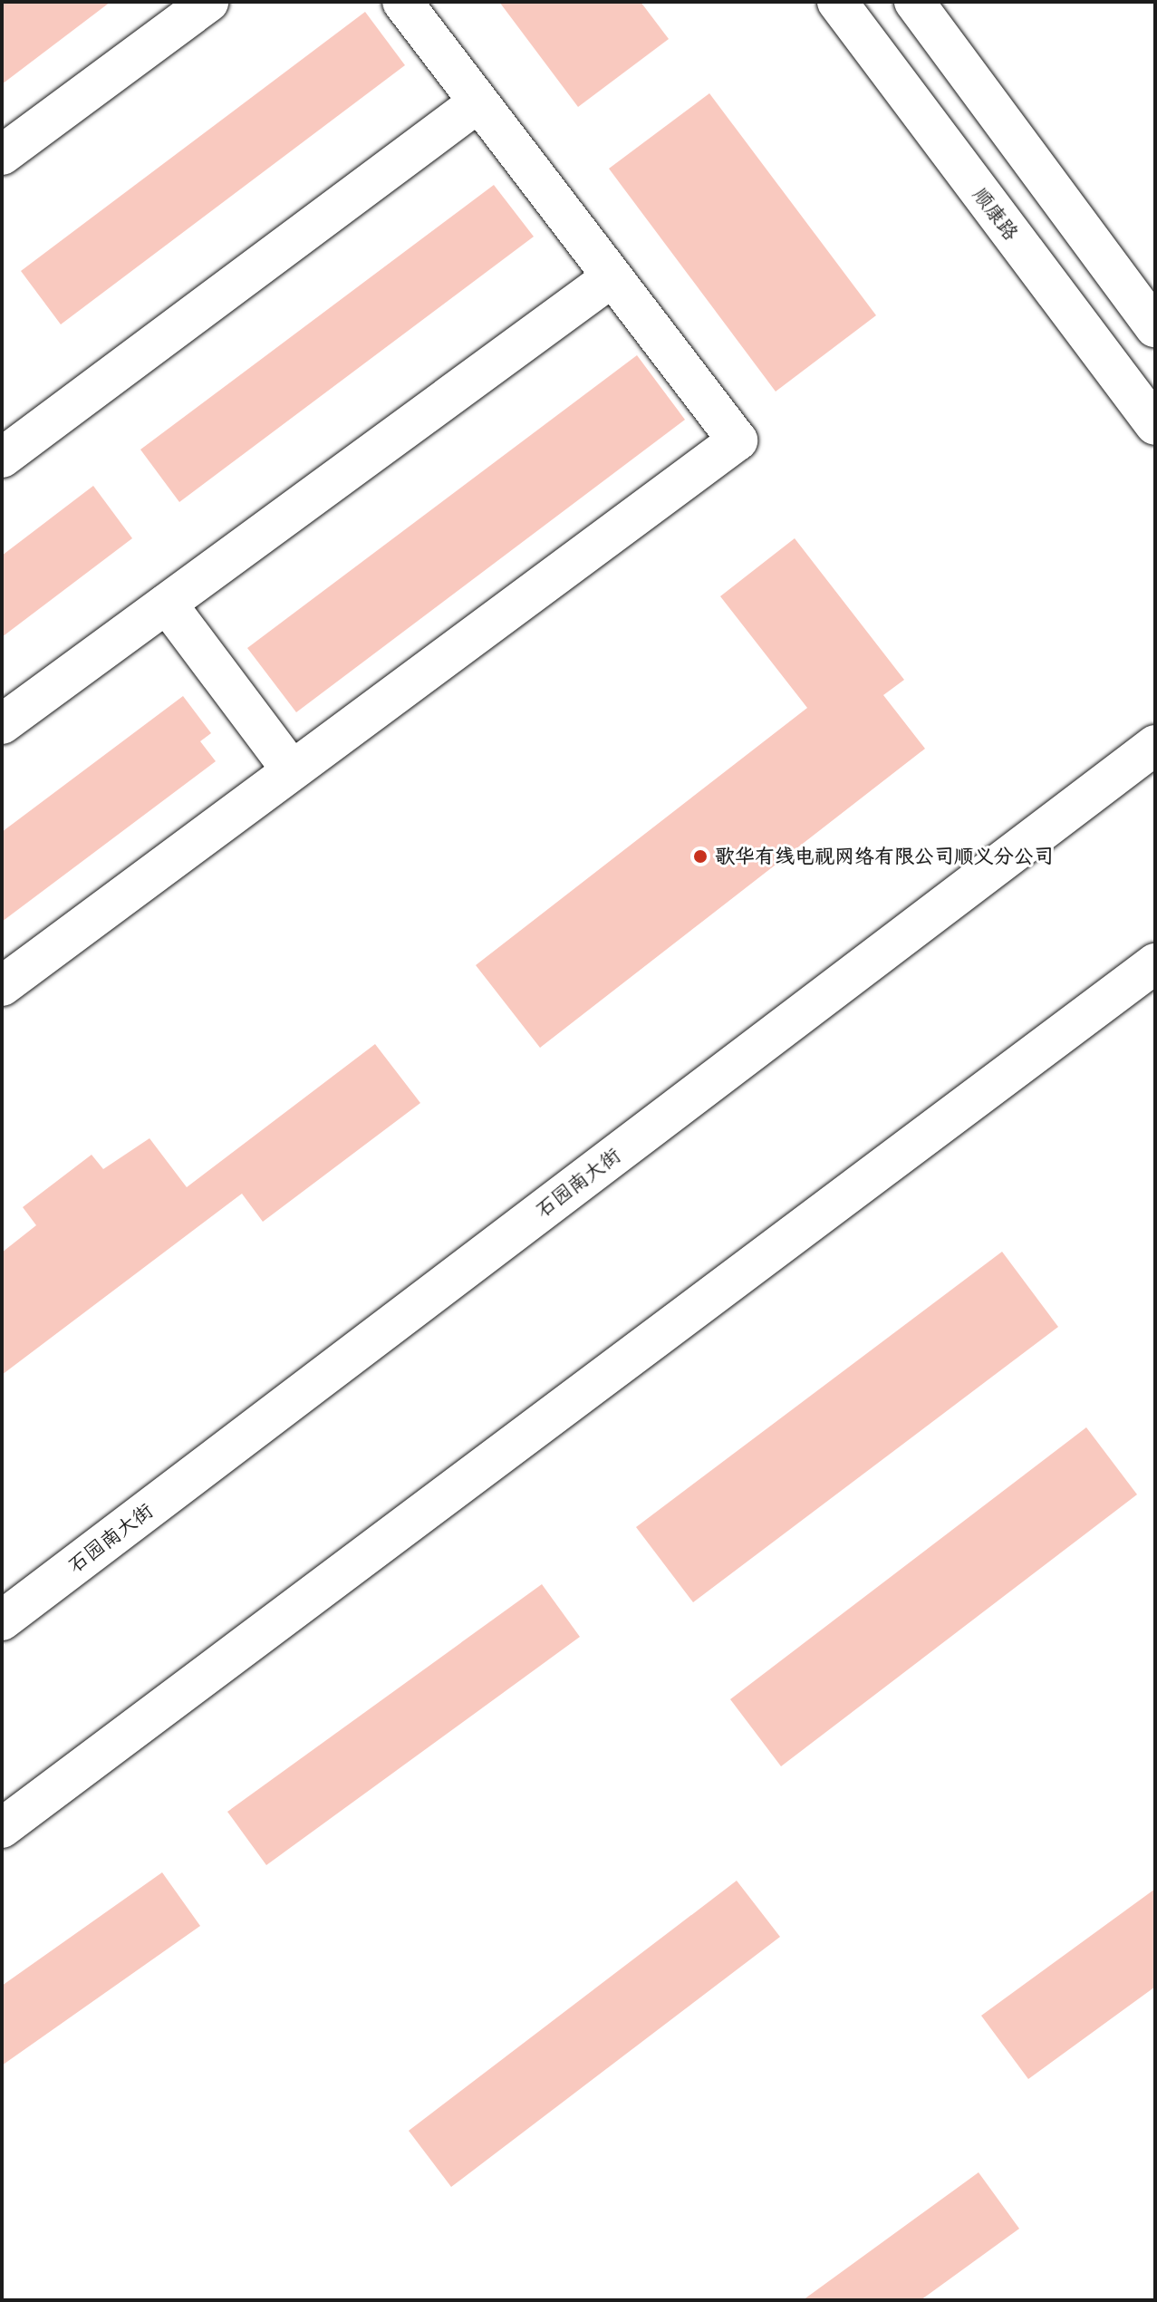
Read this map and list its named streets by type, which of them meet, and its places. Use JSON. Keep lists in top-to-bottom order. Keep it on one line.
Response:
{"streets":{"main road":["顺康路","石园南大街"]},"places":["歌华有线电视网络有限公司顺义分公司"]}
